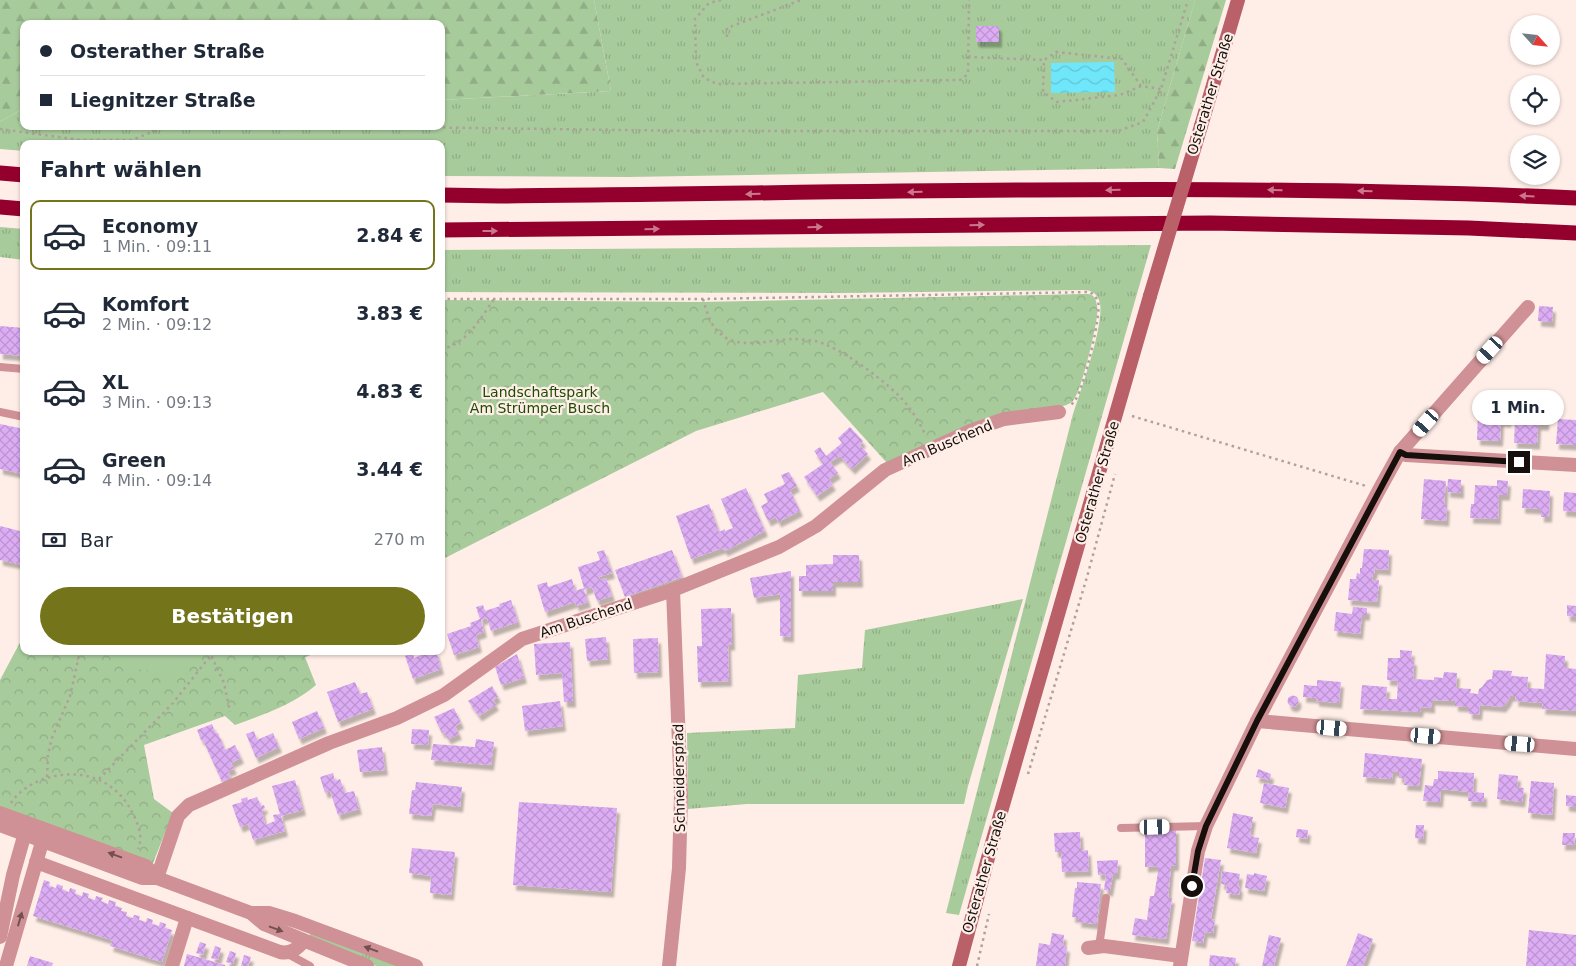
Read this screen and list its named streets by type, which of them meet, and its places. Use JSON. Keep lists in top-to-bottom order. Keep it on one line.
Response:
{"streets":{"main road":["Osterather Straße"],"street":["Am Buschend","Schneiderspfad"]},"crossings":[["Am Buschend","Schneiderspfad"]],"parks":["Landschaftspark Am Strümper Busch"],"north":"bottom right","page":{"banner":["Osterather Straße","Liegnitzer Straße"],"heading":"Fahrt wählen","list":[{"name":"Economy","note":"1 Min. · 09:11","value":"2.84 €"},{"name":"Komfort","note":"2 Min. · 09:12","value":"3.83 €"},{"name":"XL","note":"3 Min. · 09:13","value":"4.83 €"},{"name":"Green","note":"4 Min. · 09:14","value":"3.44 €"}],"bubble":"1 Min.","pay":["Bar","270 m"],"buttons":"Bestätigen"}}
